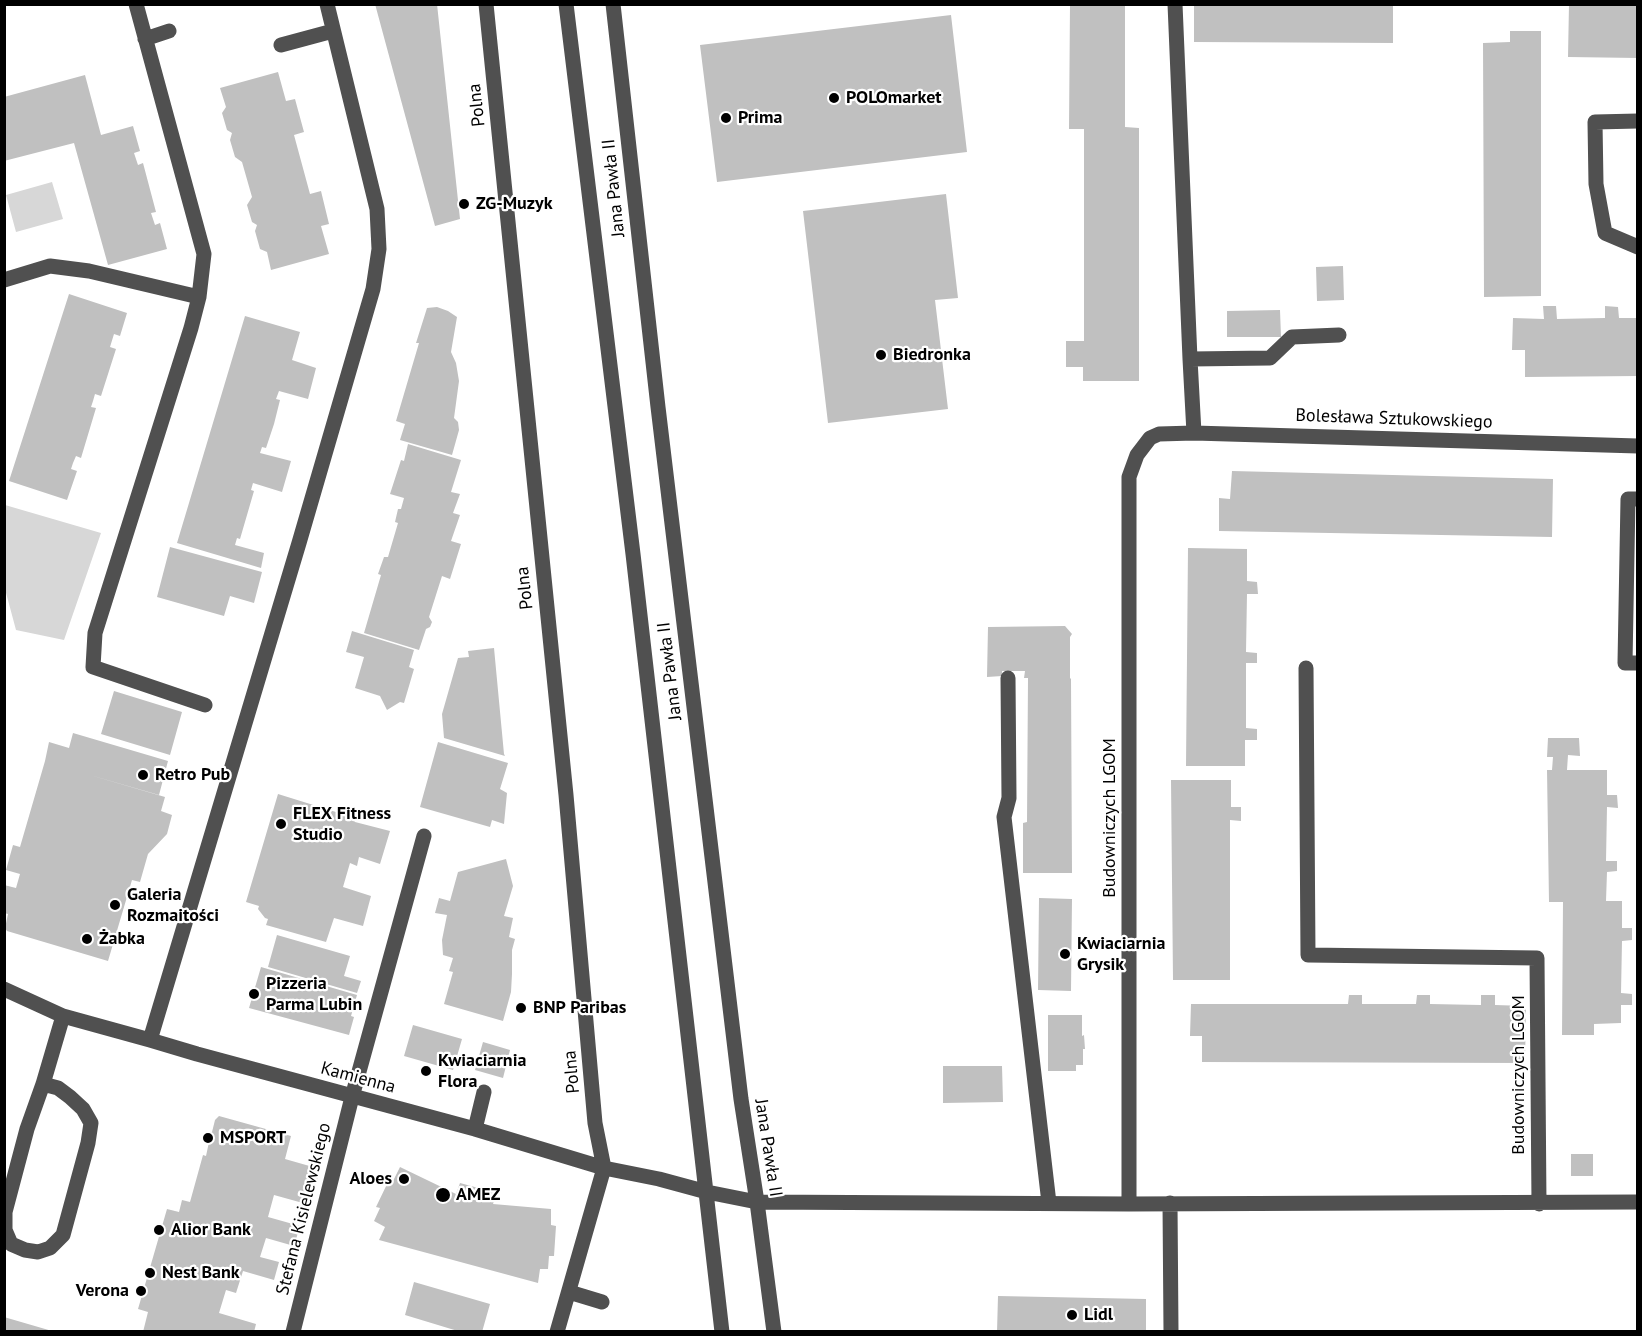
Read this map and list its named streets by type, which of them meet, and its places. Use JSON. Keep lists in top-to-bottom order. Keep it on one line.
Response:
{"streets":{"street":["Polna","Jana Pawła II","Bolesława Sztukowskiego","Budowniczych LGOM","Kamienna","Stefana Kisielewskiego"]},"crossings":[["Polna","Kamienna"],["Jana Pawła II","Kamienna"],["Bolesława Sztukowskiego","Budowniczych LGOM"],["Kamienna","Stefana Kisielewskiego"]],"places":["POLOmarket","Prima","ZG-Muzyk","Biedronka","Retro Pub","FLEX Fitness Studio","Galeria Rozmaitości","Żabka","Kwiaciarnia Grysik","Pizzeria Parma Lubin","BNP Paribas","Kwiaciarnia Flora","MSPORT","Aloes","AMEZ","Alior Bank","Nest Bank","Verona","Lidl"]}
